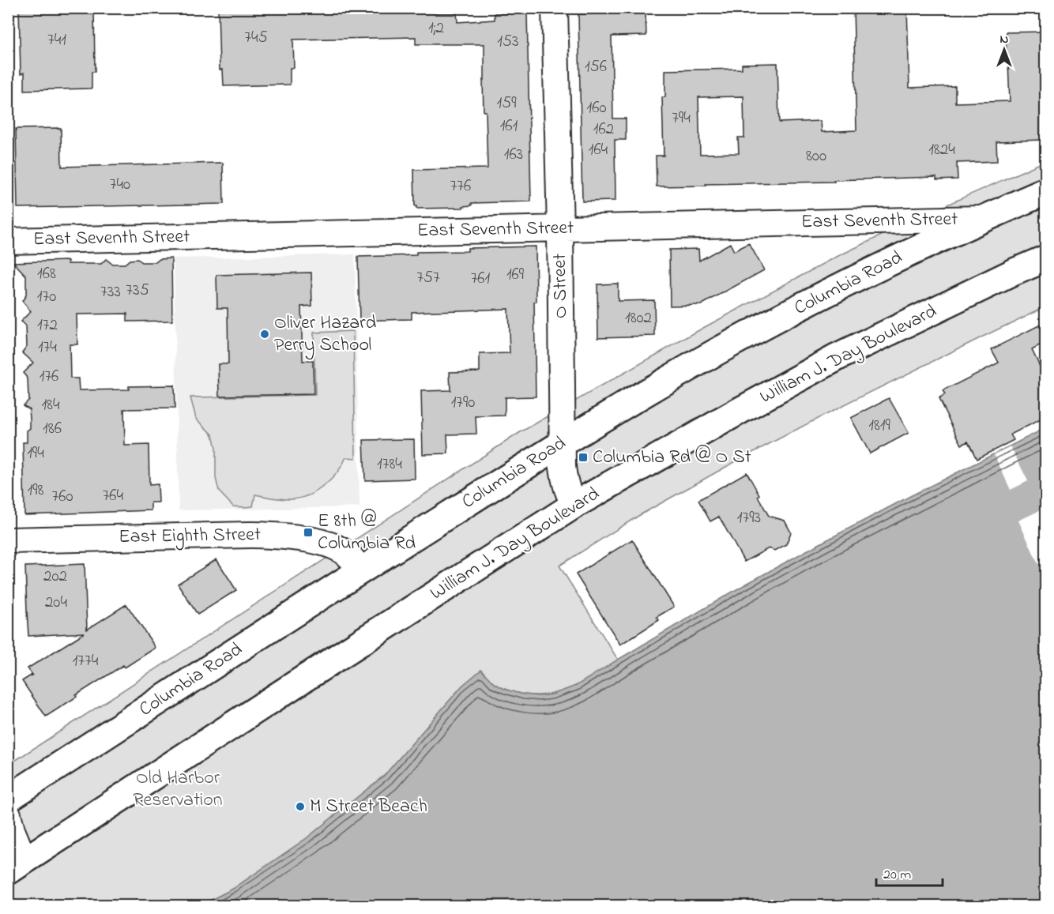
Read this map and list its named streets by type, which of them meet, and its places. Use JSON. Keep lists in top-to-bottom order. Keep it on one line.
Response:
{"streets":{"main road":["Columbia Road","William J. Day Boulevard"],"street":["East Seventh Street","O Street","East Eighth Street"]},"crossings":[["East Seventh Street","Columbia Road"],["East Seventh Street","O Street"],["Columbia Road","O Street"],["Columbia Road","East Eighth Street"],["O Street","William J. Day Boulevard"]],"parks":["Old Harbor Reservation"],"places":{"other":["Oliver Hazard Perry School","M Street Beach"],"transit":["Columbia Rd @ O St","E 8th @ Columbia Rd"]},"house_numbers":["1;2","745","741","153","156","159","160","794","161","162","164","1824","163","800","740","776","168","169","757","761","735","733","170","1802","172","174","176","1790","184","1819","186","194","1784","198","764","760","1793","202","204","1774"],"scale_bar":"20 m","north":"top"}
